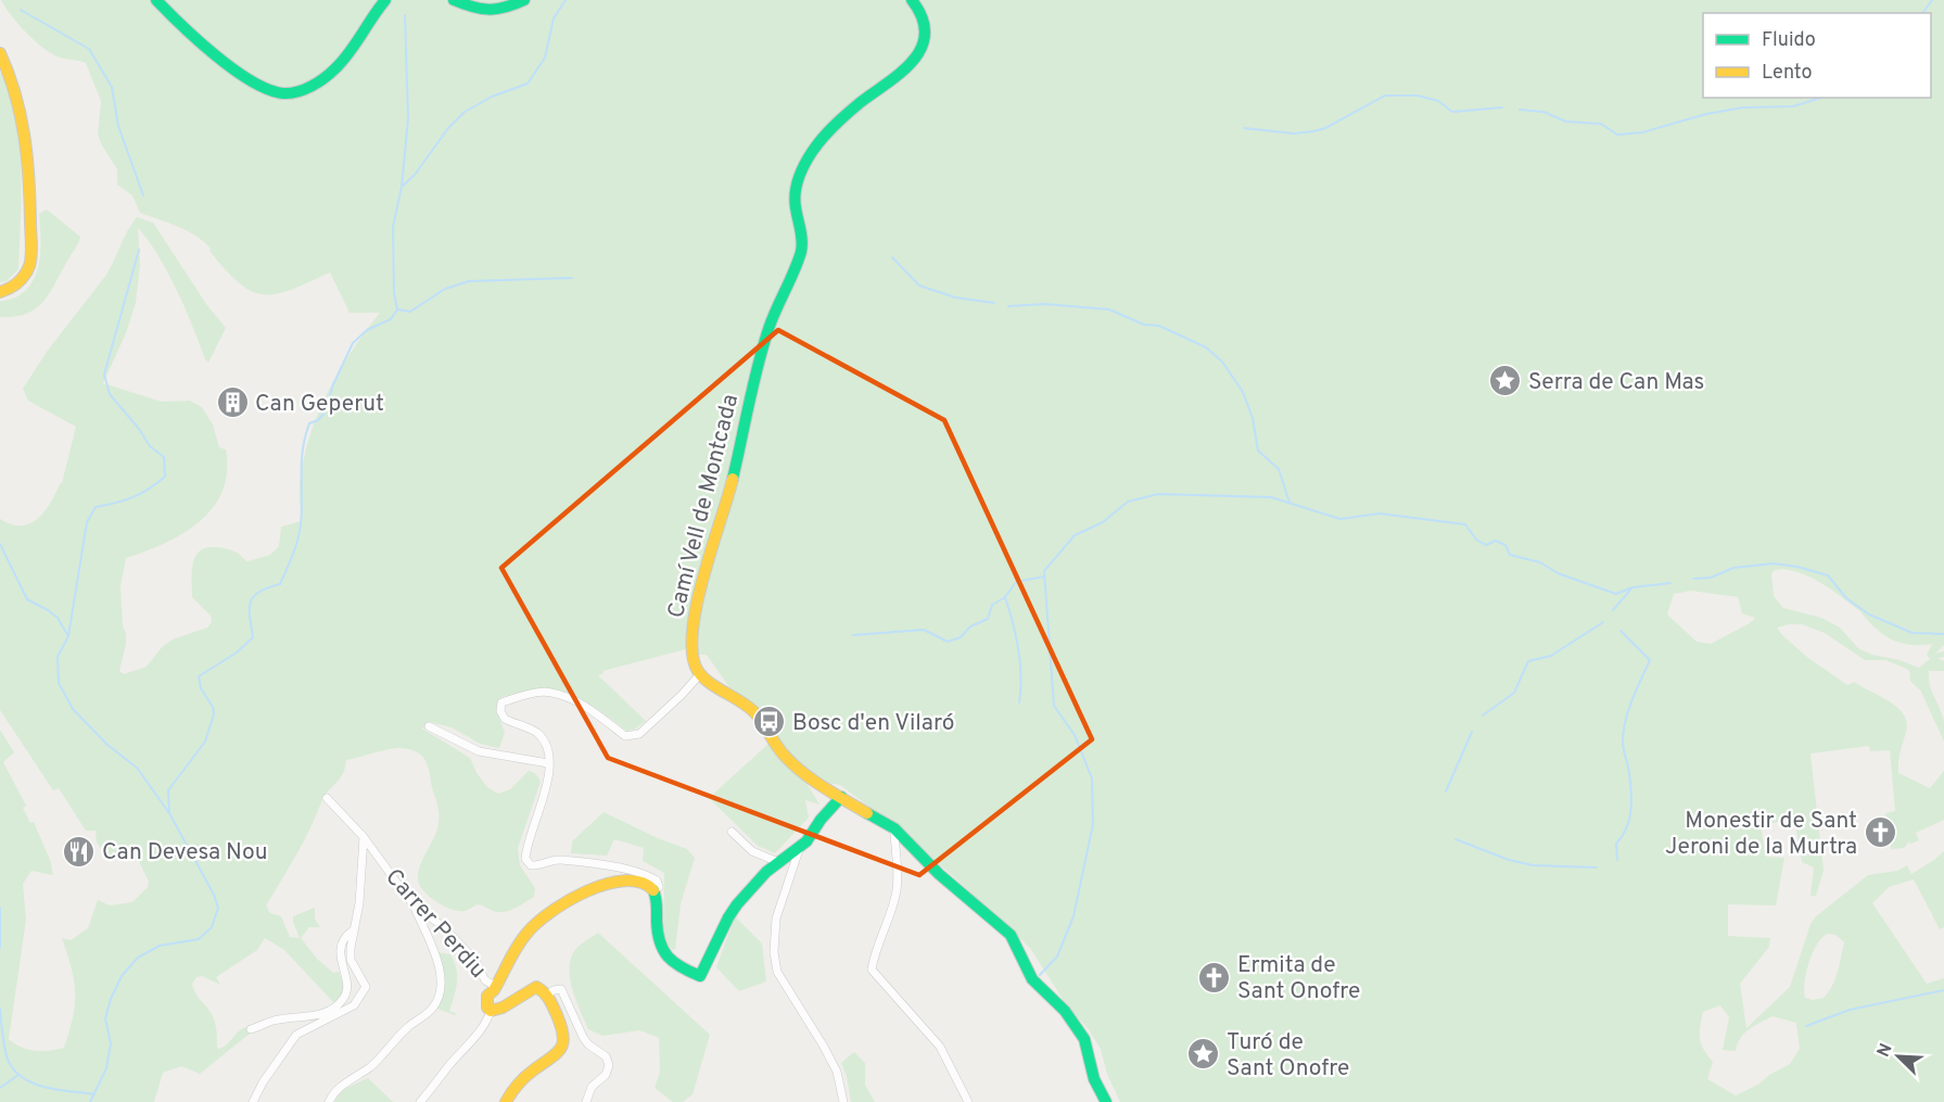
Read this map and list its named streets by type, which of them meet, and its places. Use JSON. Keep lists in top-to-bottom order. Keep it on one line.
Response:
{"streets":{"street":["Camí Vell de Montcada","Carrer Perdiu"]},"places":{"place":["Serra de Can Mas","Turó de Sant Onofre"],"building":["Can Geperut"],"bus stop":["Bosc d'en Vilaró"],"church":["Monestir de Sant Jeroni de la Murtra","Ermita de Sant Onofre"],"restaurant":["Can Devesa Nou"]},"legend":["Fluido","Lento"],"north":"top left"}
